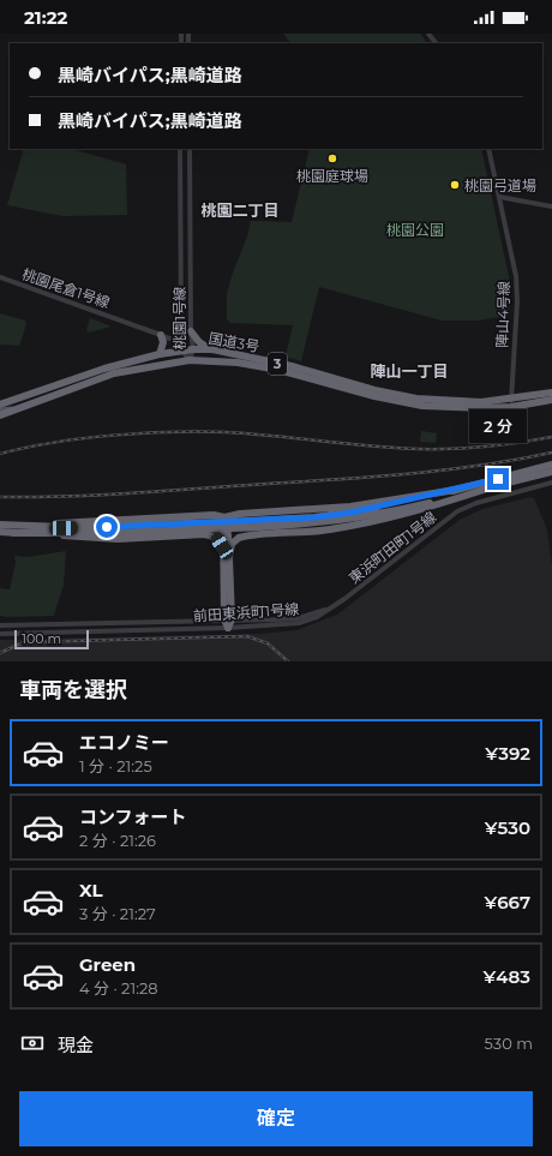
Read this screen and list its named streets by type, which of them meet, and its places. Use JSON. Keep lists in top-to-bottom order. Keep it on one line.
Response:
{"streets":{"highway":["国道3号","3"],"street":["桃園尾倉1号線","陣山4号線","桃園1号線","東浜町田町1号線","前田東浜町1号線"]},"crossings":[["陣山4号線","国道3号"],["桃園1号線","国道3号"],["東浜町田町1号線","前田東浜町1号線"]],"districts":["桃園二丁目","陣山一丁目"],"parks":["桃園公園"],"places":["桃園庭球場","桃園弓道場"],"scale_bar":"100 m","page":{"status":"21:22","banner":["黒崎バイパス;黒崎道路","黒崎バイパス;黒崎道路"],"bubble":"2 分","scale":"100 m","heading":"車両を選択","list":[{"name":"エコノミー","note":"1 分 · 21:25","value":"¥392"},{"name":"コンフォート","note":"2 分 · 21:26","value":"¥530"},{"name":"XL","note":"3 分 · 21:27","value":"¥667"},{"name":"Green","note":"4 分 · 21:28","value":"¥483"}],"pay":["現金","530 m"],"buttons":"確定"}}
